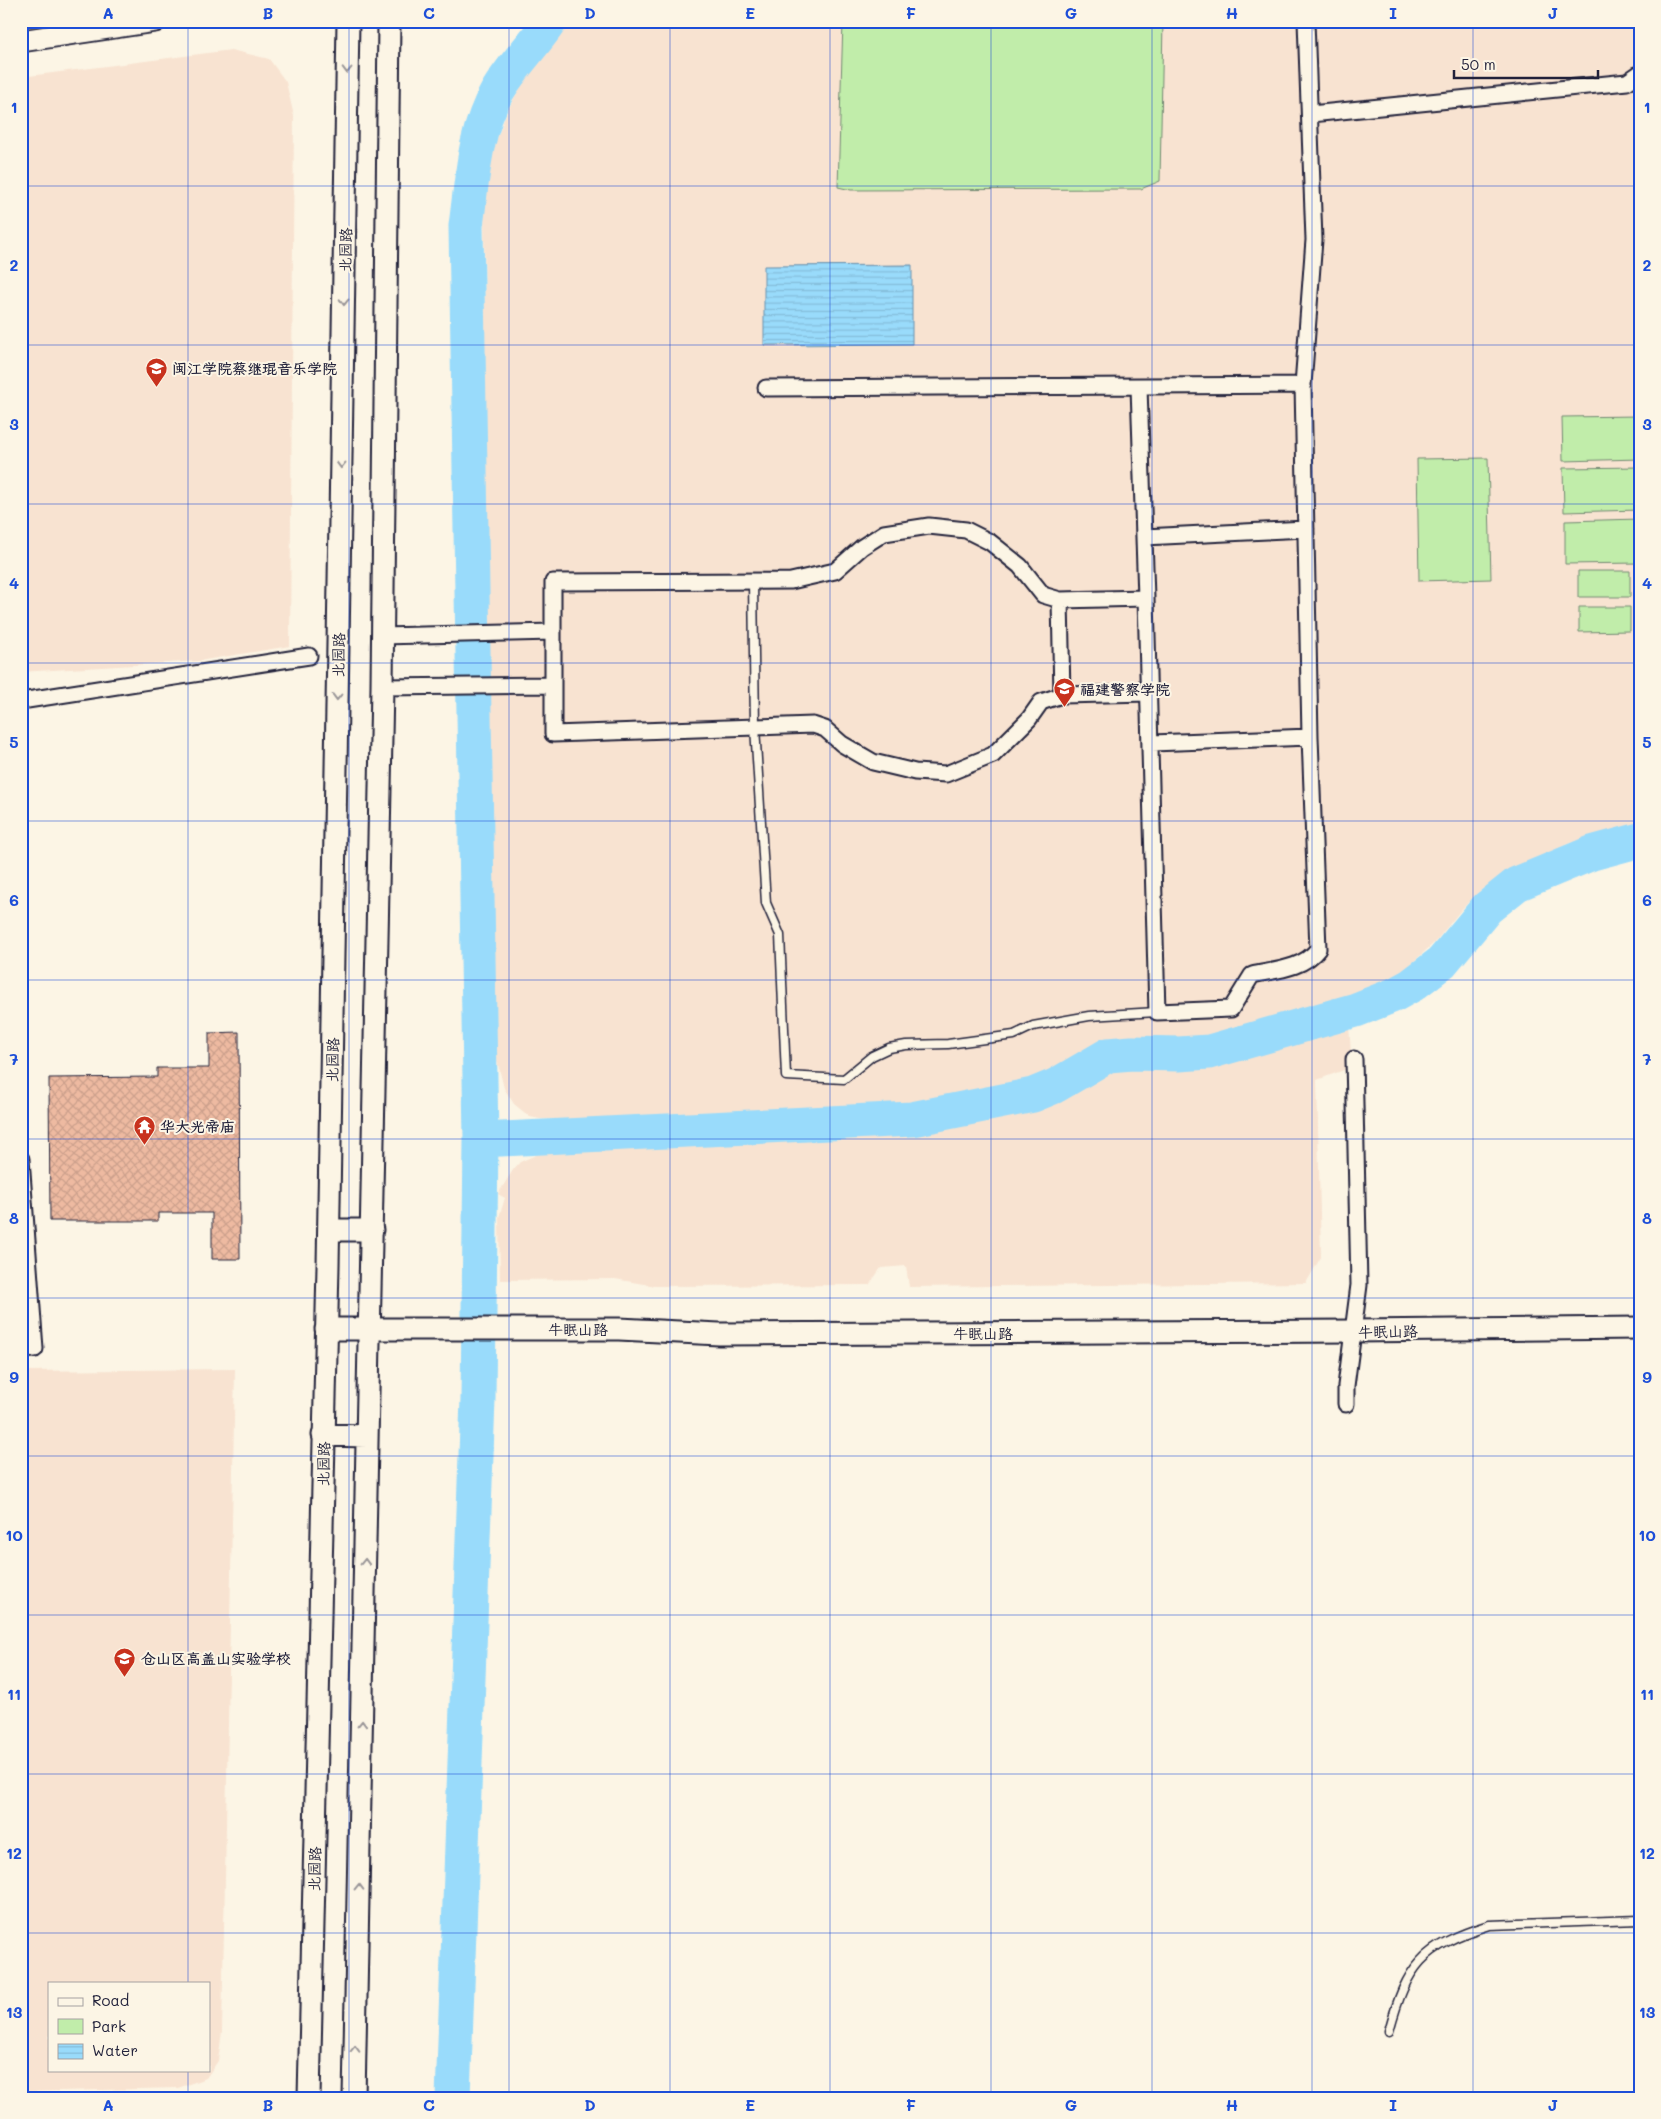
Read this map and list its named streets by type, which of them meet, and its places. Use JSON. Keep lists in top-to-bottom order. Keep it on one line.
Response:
{"streets":{"main road":["北园路","牛眠山路"]},"crossings":[["北园路","牛眠山路"]],"places":{"school or university":["闽江学院蔡继琨音乐学院","福建警察学院","仓山区高盖山实验学校"],"temple":["华大光帝庙"]},"legend":["Road","Park","Water"],"scale_bar":"50 m","grid":{"columns":["A","B","C","D","E","F","G","H","I","J"],"rows":["1","2","3","4","5","6","7","8","9","10","11","12","13"]}}
